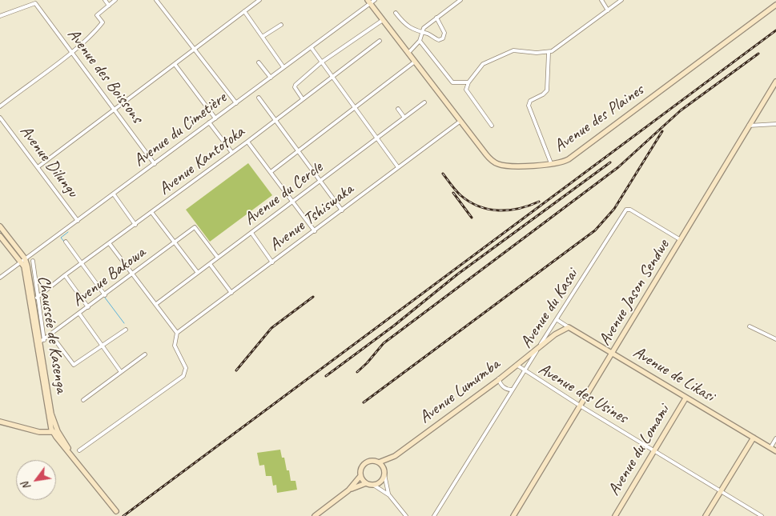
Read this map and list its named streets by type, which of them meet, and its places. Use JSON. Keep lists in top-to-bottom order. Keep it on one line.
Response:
{"streets":{"main road":["Avenue des Plaines","Avenue Jason Sendwe","Chaussée de Kasenga","Avenue de Likasi","Avenue Lumumba","Avenue du Lomami"],"street":["Avenue des Boissons","Avenue du Cimetière","Avenue Kantotoka","Avenue Dilungu","Avenue du Cercle","Avenue Tshiswaka","Avenue Bakowa","Avenue du Kasai","Avenue des Usines"]},"crossings":[["Avenue des Boissons","Avenue du Cimetière"],["Avenue des Plaines","Avenue du Cimetière"],["Avenue des Plaines","Avenue Tshiswaka"],["Avenue du Cimetière","Avenue Dilungu"],["Avenue du Cimetière","Chaussée de Kasenga"],["Avenue du Cercle","Avenue Bakowa"],["Avenue Bakowa","Chaussée de Kasenga"],["Avenue Jason Sendwe","Avenue du Kasai"],["Avenue Jason Sendwe","Avenue de Likasi"],["Avenue Jason Sendwe","Avenue des Usines"],["Avenue du Kasai","Avenue de Likasi"],["Avenue du Kasai","Avenue Lumumba"],["Avenue du Kasai","Avenue des Usines"],["Avenue de Likasi","Avenue Lumumba"],["Avenue de Likasi","Avenue du Lomami"],["Avenue Lumumba","Avenue des Usines"],["Avenue des Usines","Avenue du Lomami"]],"north":"bottom left"}
